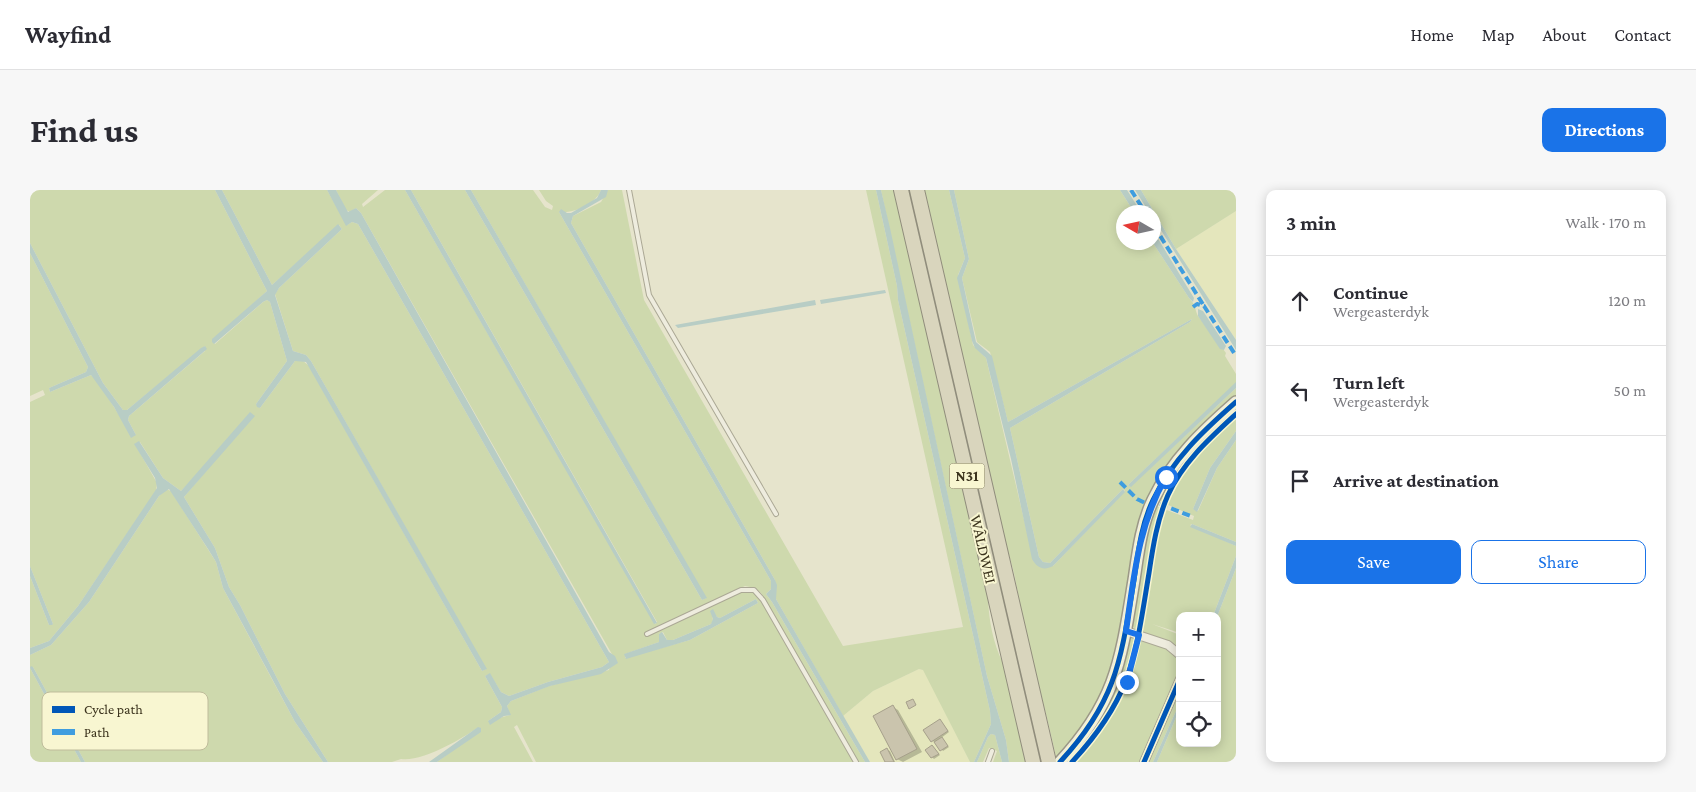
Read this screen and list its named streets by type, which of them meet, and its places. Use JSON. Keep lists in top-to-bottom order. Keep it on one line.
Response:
{"streets":{"highway":["N31","WÂLDWEI"]},"legend":["Cycle path","Path"],"north":"left","page":{"header":"Wayfind","nav":["Home","Map","About","Contact"],"buttons":["Directions",["Save","Share"]],"title":"Find us","heading":["3 min","Walk · 170 m"],"list":[["Continue","Wergeasterdyk","120 m"],["Turn left","Wergeasterdyk","50 m"],"Arrive at destination"],"map_buttons":["+","−"]}}
